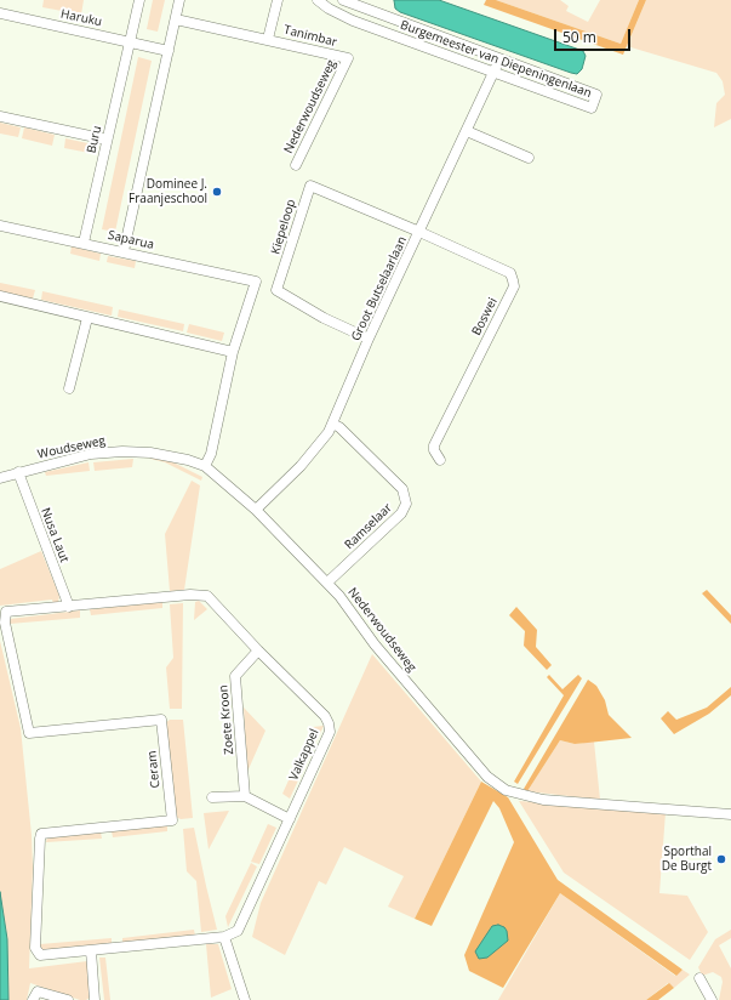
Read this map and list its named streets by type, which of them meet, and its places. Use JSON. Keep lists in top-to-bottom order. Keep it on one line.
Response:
{"streets":{"street":["Haruku","Tanimbar","Burgemeester van Diepeningenlaan","Nederwoudseweg","Buru","Kiepeloop","Saparua","Groot Butselaarlaan","Boswei","Woudseweg","Ramselaar","Nusa Laut","Zoete Kroon","Valkappel","Ceram"]},"crossings":[["Haruku","Buru"],["Tanimbar","Nederwoudseweg"],["Burgemeester van Diepeningenlaan","Groot Butselaarlaan"],["Nederwoudseweg","Groot Butselaarlaan"],["Nederwoudseweg","Woudseweg"],["Nederwoudseweg","Ramselaar"],["Buru","Saparua"],["Kiepeloop","Groot Butselaarlaan"],["Kiepeloop","Boswei"],["Groot Butselaarlaan","Boswei"],["Groot Butselaarlaan","Ramselaar"],["Woudseweg","Nusa Laut"],["Nusa Laut","Ceram"],["Zoete Kroon","Valkappel"],["Valkappel","Ceram"]],"places":["Dominee J. Fraanjeschool","Sporthal De Burgt"],"scale_bar":"50 m"}
